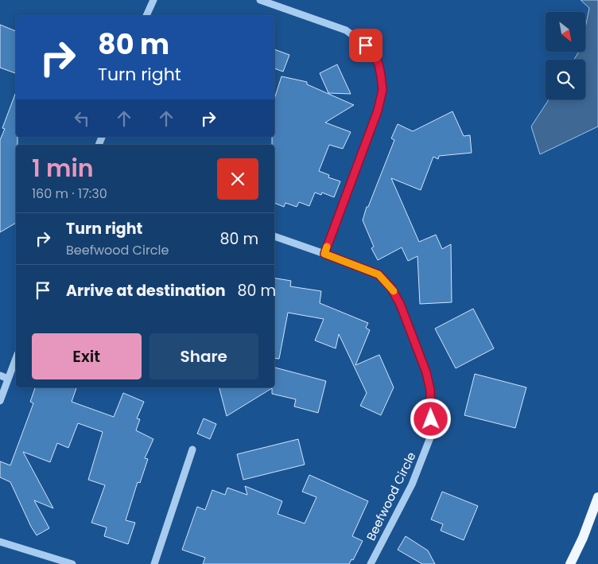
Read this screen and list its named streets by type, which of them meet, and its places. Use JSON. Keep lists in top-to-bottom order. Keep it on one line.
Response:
{"streets":{"street":["Beefwood Circle"]},"north":"bottom right","page":{"turn":["80 m","Turn right"],"heading":["1 min","160 m · 17:30"],"list":[{"name":"Turn right","note":"Beefwood Circle","value":"80 m"},{"name":"Arrive at destination","value":"80 m"}],"buttons":["Exit","Share"]}}
